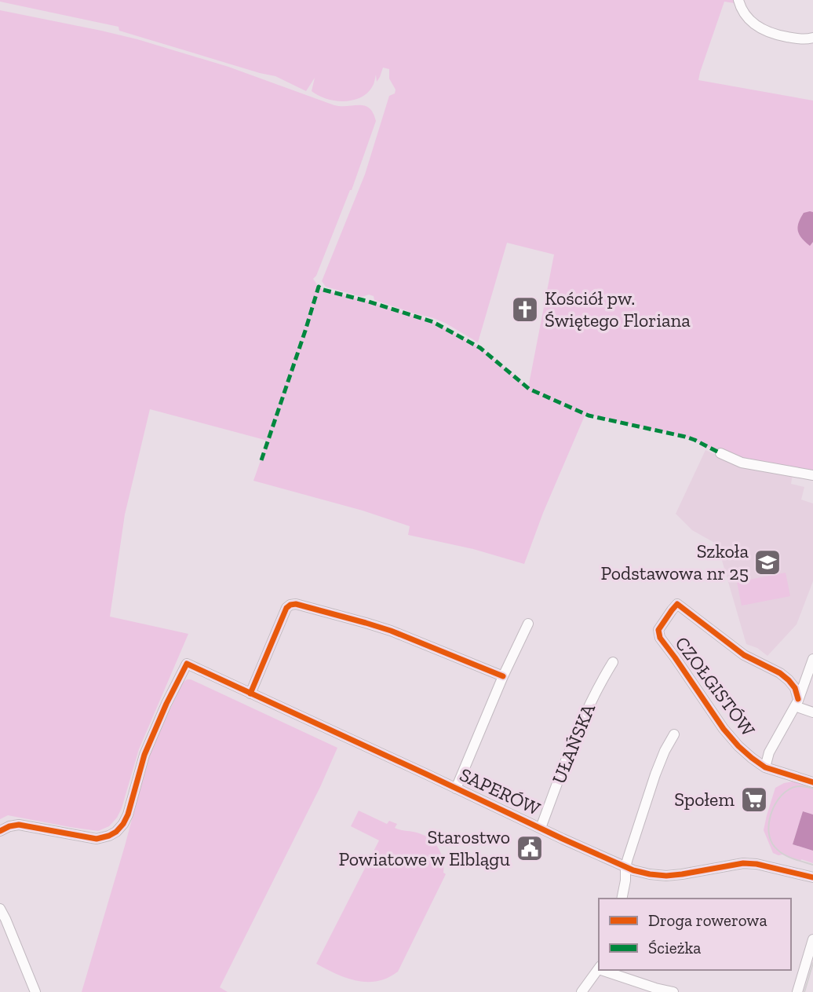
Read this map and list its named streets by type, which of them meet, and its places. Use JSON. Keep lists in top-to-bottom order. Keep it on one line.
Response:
{"streets":{"street":["CZOŁGISTÓW","UŁAŃSKA","SAPERÓW"]},"crossings":[["UŁAŃSKA","SAPERÓW"]],"places":{"church":["Kościół pw. Świętego Floriana"],"school or university":["Szkoła Podstawowa nr 25"],"supermarket":["Społem"],"public building":["Starostwo Powiatowe w Elblągu"]},"legend":["Droga rowerowa","Ścieżka"]}
